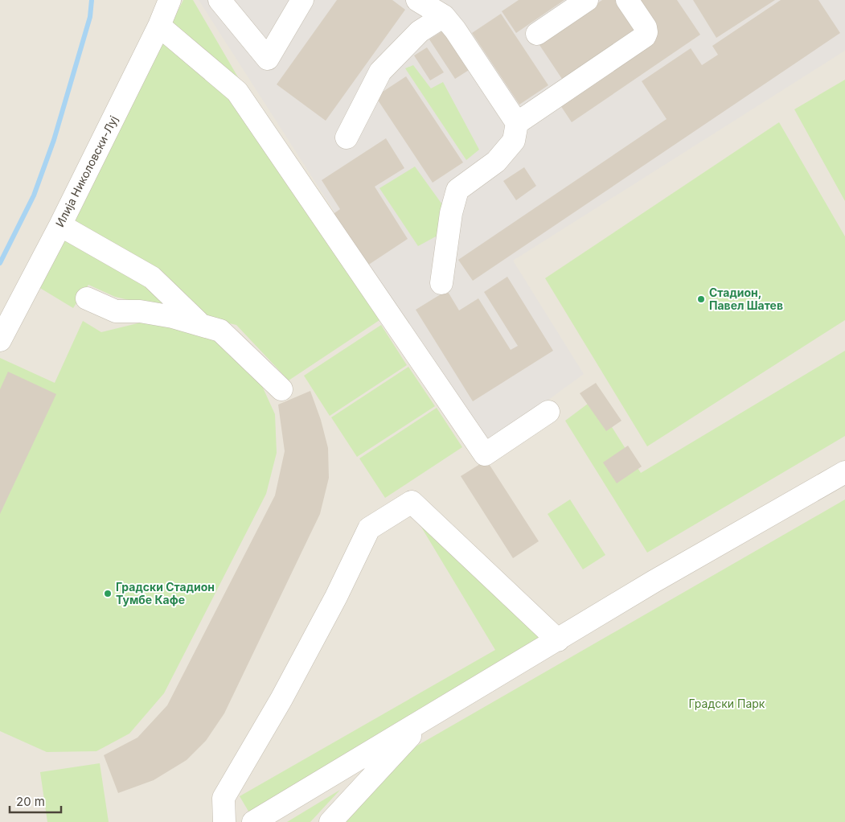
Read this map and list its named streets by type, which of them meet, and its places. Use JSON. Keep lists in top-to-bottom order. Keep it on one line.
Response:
{"streets":{"street":["Илија Николовски-Луј"]},"parks":["Градски Парк"],"places":["Стадион, Павел Шатев","Градски Стадион Тумбе Кафе"],"scale_bar":"20 m"}
